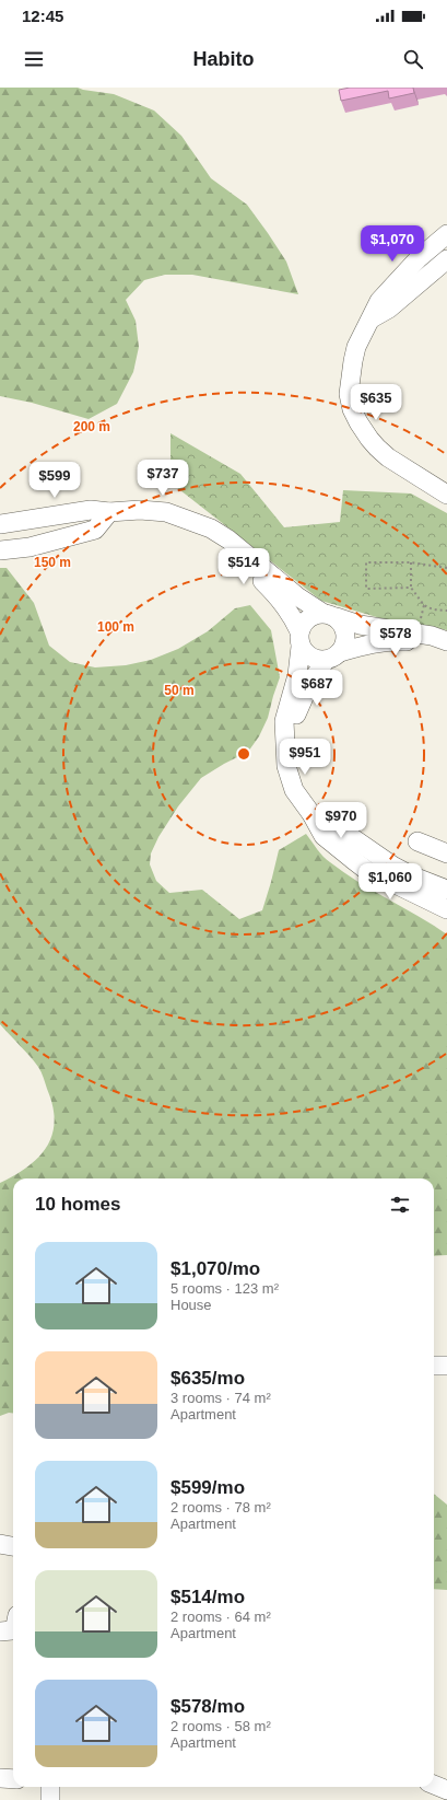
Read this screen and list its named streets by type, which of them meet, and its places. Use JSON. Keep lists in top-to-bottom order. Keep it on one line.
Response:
{"page":{"status":"12:45","header":"Habito","price":["$1,070","$635","$737","$599","$514","$578","$687","$951","$970","$1,060"],"heading":"10 homes","list":[{"name":"$1,070/mo","note":"5 rooms · 123 m² · House"},{"name":"$635/mo","note":"3 rooms · 74 m² · Apartment"},{"name":"$599/mo","note":"2 rooms · 78 m² · Apartment"},{"name":"$514/mo","note":"2 rooms · 64 m² · Apartment"},{"name":"$578/mo","note":"2 rooms · 58 m² · Apartment"}]},"rings":["200 m","150 m","100 m","50 m"]}
